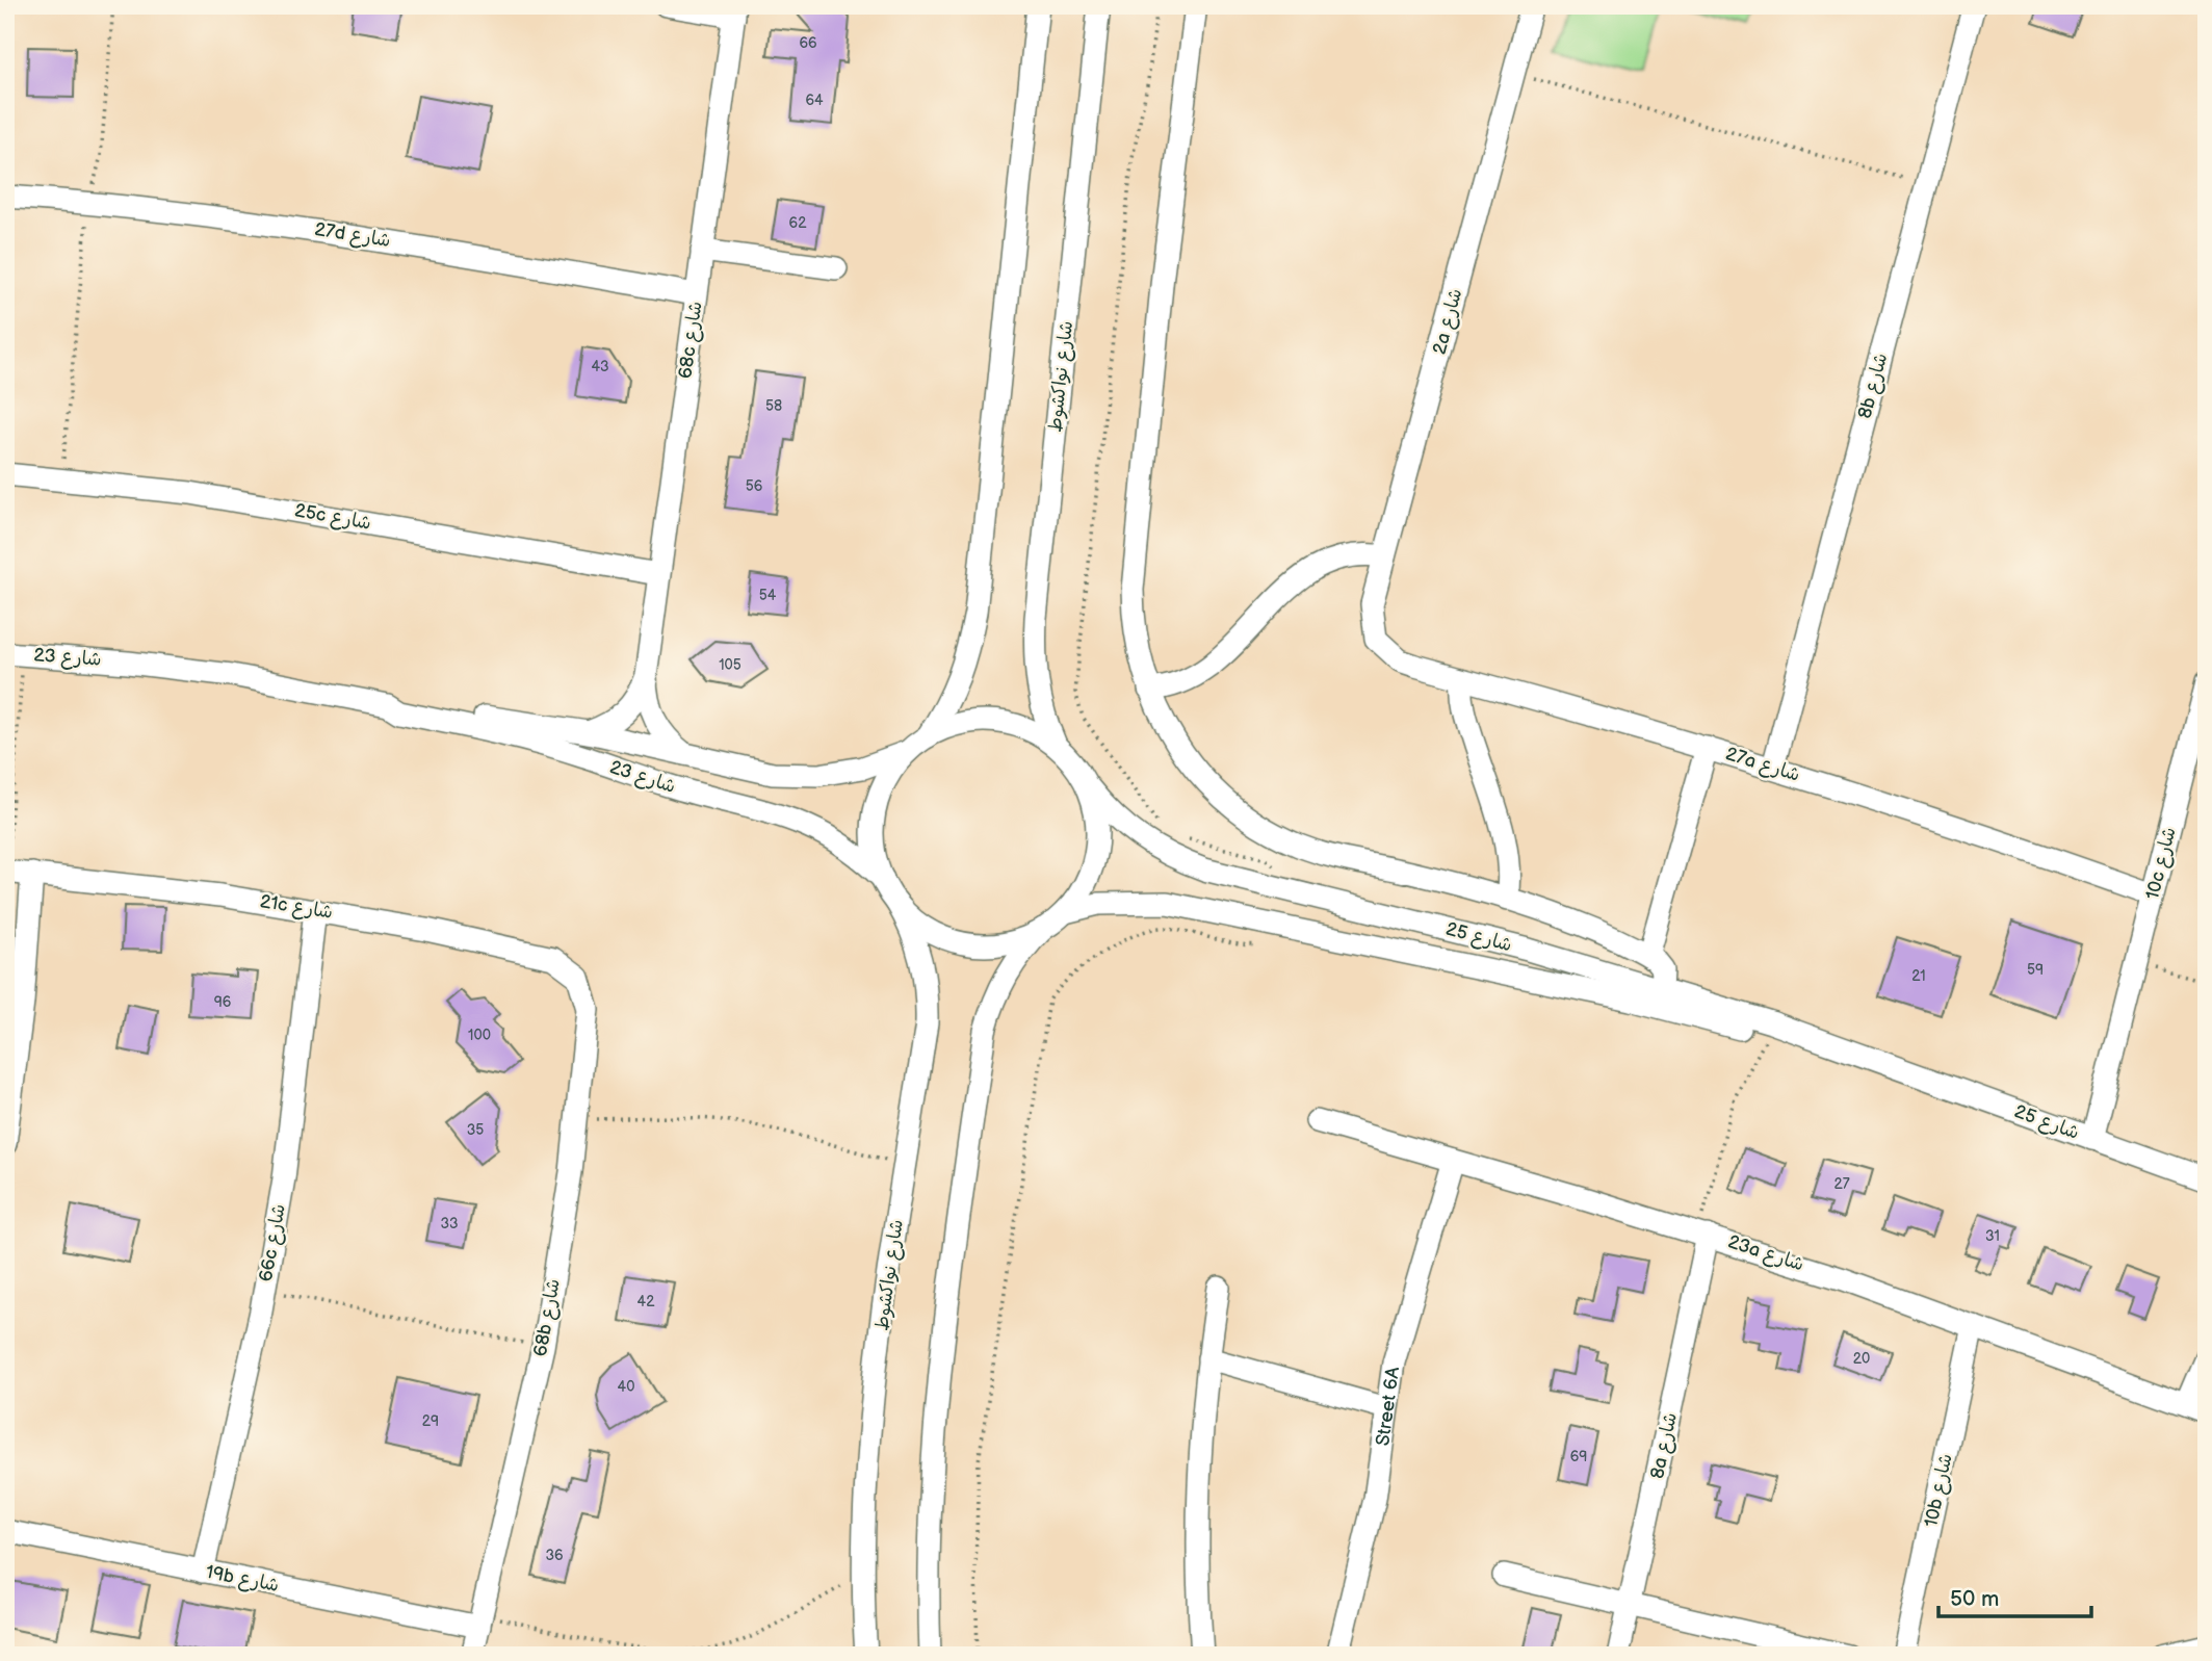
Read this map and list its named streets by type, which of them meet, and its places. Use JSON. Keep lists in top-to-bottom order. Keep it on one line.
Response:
{"streets":{"street":["27d شارع","2a شارع","68c شارع","شارع نواكشوط","8b شارع","25c شارع","شارع 23","27a شارع","10c شارع","21c شارع","شارع 25","66c شارع","23a شارع","68b شارع","Street 6A","8a شارع","10b شارع","19b شارع"]},"crossings":[["27d شارع","68c شارع"],["2a شارع","27a شارع"],["68c شارع","25c شارع"],["68c شارع","شارع 23"],["شارع نواكشوط","شارع 23"],["شارع نواكشوط","شارع 25"],["8b شارع","27a شارع"],["شارع 23","شارع 25"],["27a شارع","10c شارع"],["10c شارع","شارع 25"],["21c شارع","66c شارع"],["21c شارع","68b شارع"],["66c شارع","19b شارع"],["23a شارع","Street 6A"],["23a شارع","8a شارع"],["23a شارع","10b شارع"],["68b شارع","19b شارع"]],"house_numbers":["66","64","62","43","58","56","54","105","59","21","96","100","35","27","33","31","42","20","40","29","69","36"],"scale_bar":"50 m"}
